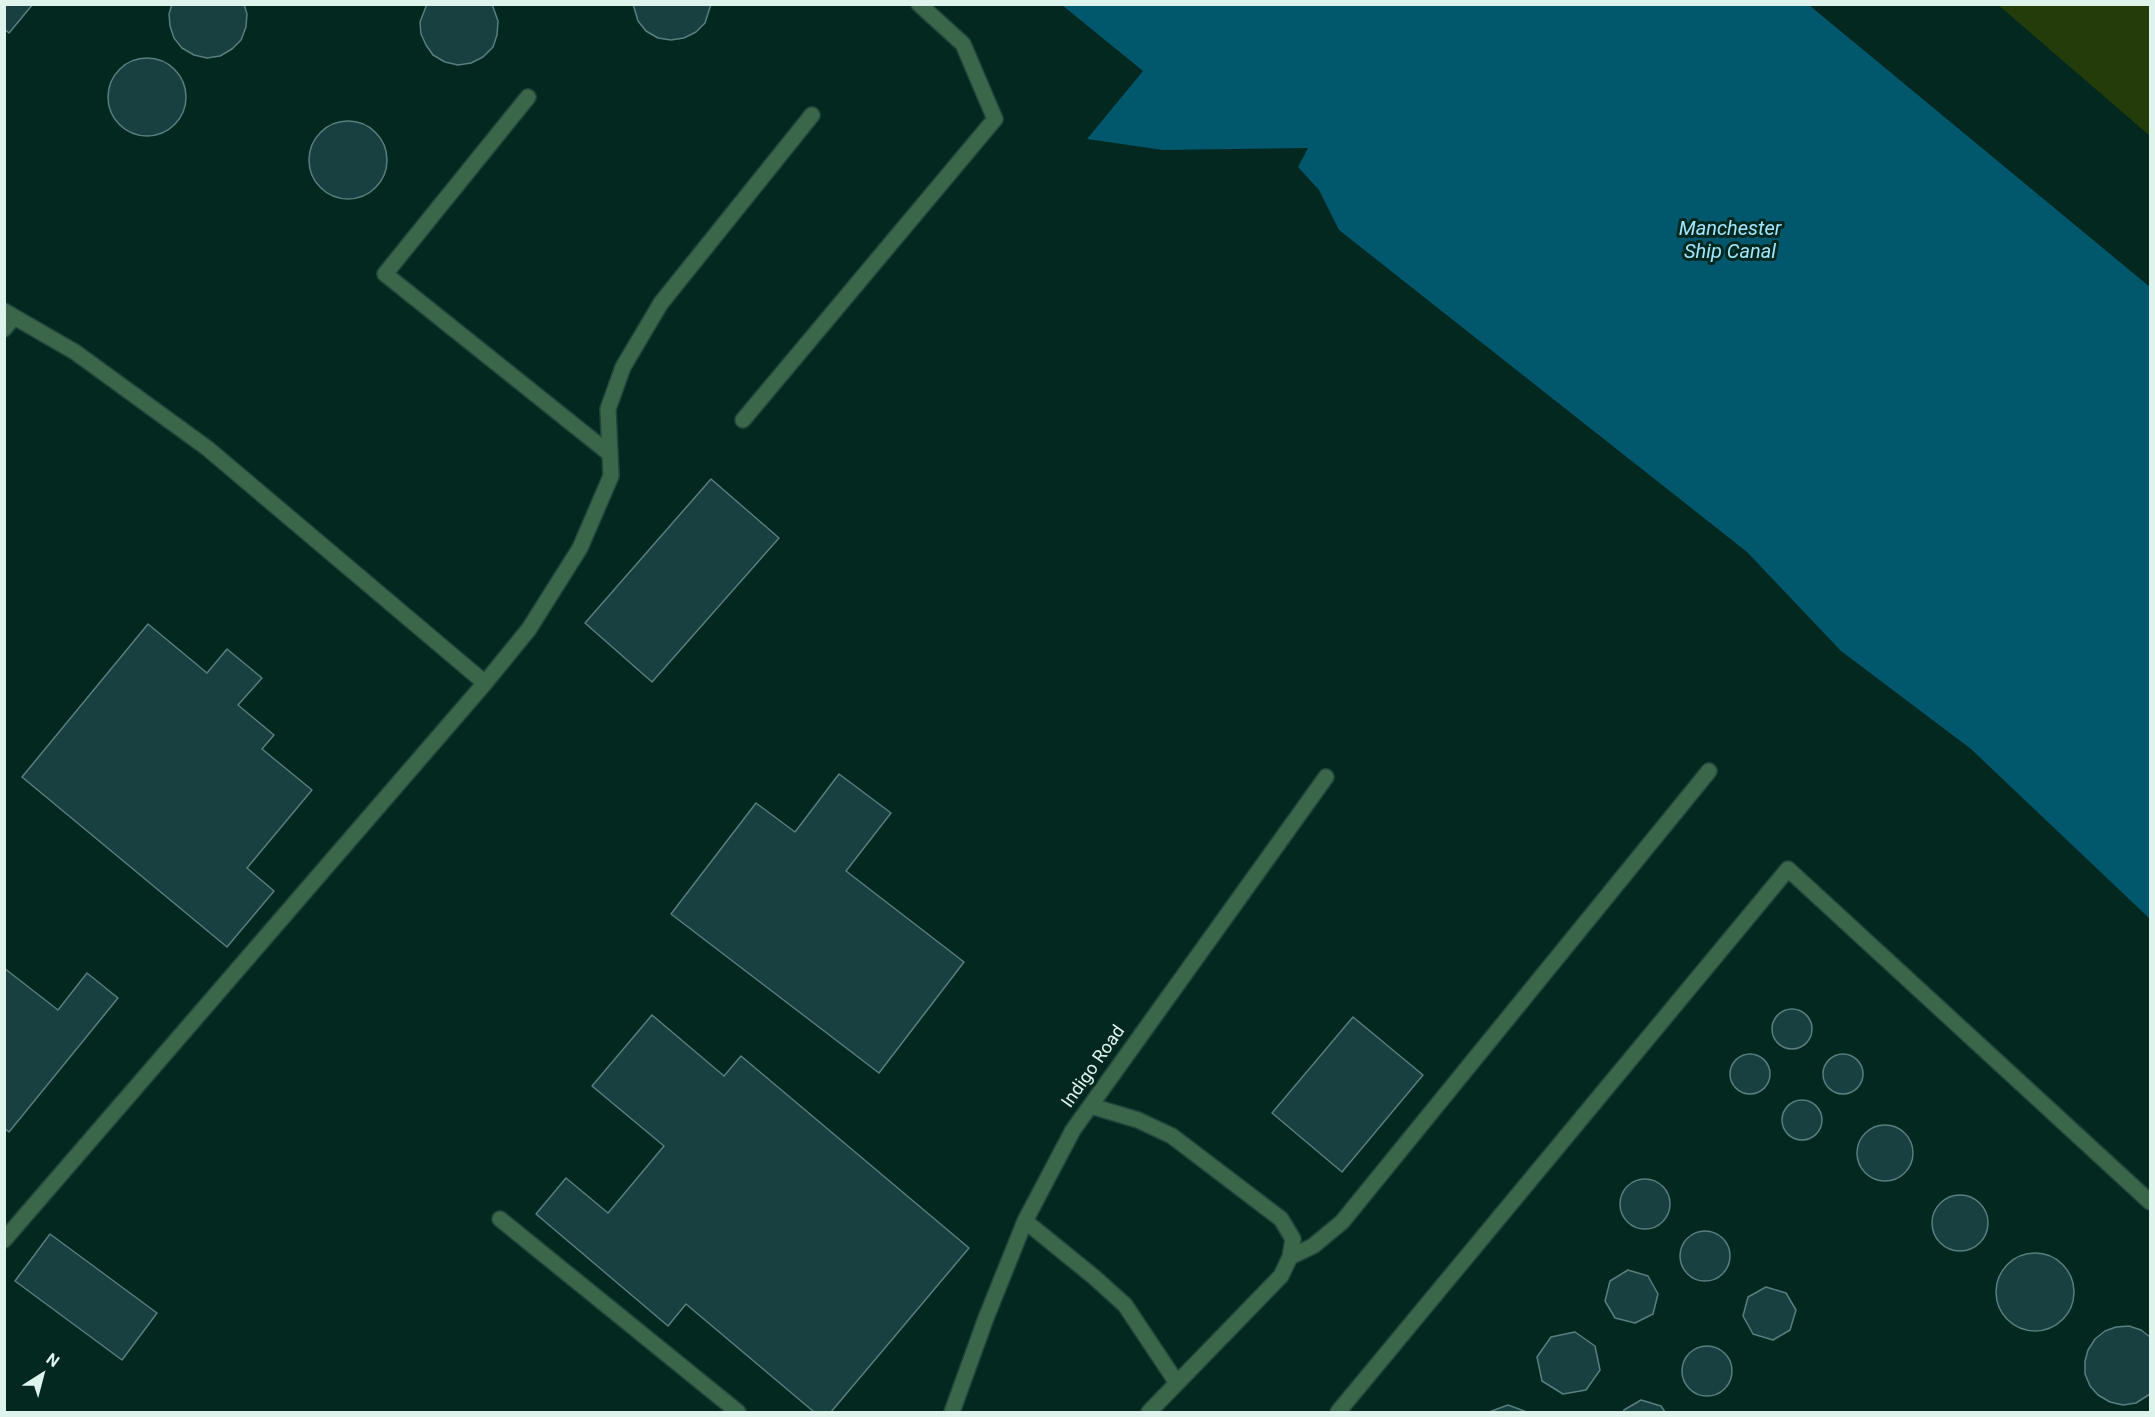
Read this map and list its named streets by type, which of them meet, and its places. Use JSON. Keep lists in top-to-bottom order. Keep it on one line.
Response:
{"streets":{"lane":["Indigo Road"]},"water":["Manchester Ship Canal"],"north":"top right"}
